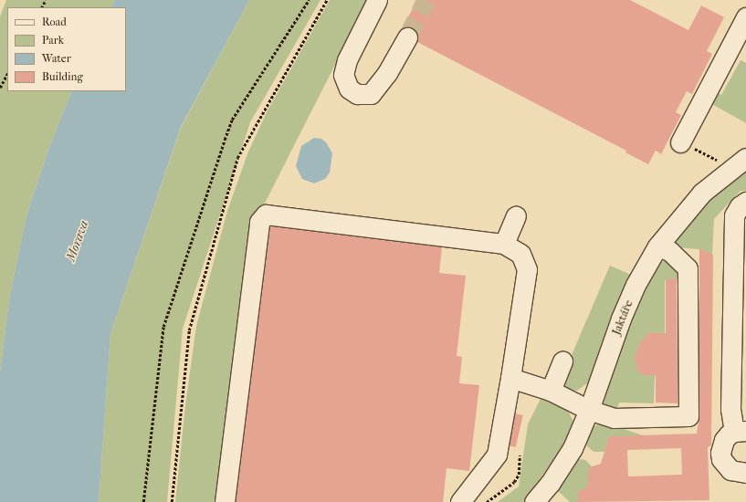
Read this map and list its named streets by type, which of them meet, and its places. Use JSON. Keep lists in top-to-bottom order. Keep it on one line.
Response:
{"streets":{"street":["Jaktáře"]},"water":["Morava"],"legend":["Road","Park","Water","Building"]}
